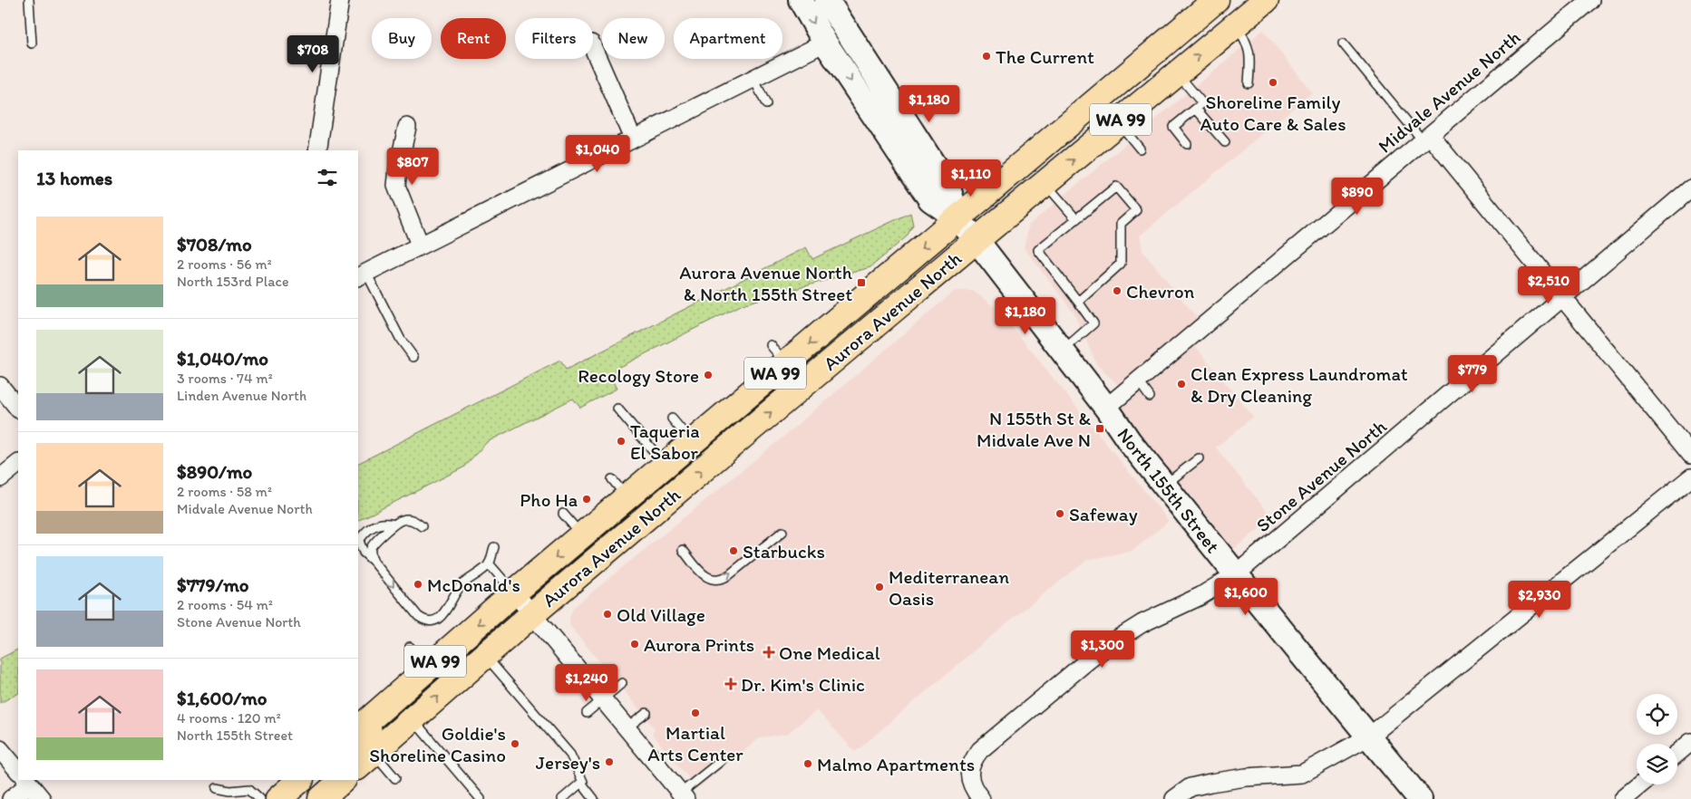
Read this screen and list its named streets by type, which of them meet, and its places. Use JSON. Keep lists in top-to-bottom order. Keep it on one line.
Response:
{"streets":{"main road":["WA 99","Aurora Avenue North"],"street":["Midvale Avenue North","Stone Avenue North","North 155th Street"]},"crossings":[["Midvale Avenue North","North 155th Street"],["Aurora Avenue North","North 155th Street"],["Stone Avenue North","North 155th Street"]],"places":{"other":["The Current","Shoreline Family Auto Care & Sales","Chevron","Recology Store","Clean Express Laundromat & Dry Cleaning","Taqueria El Sabor","Pho Ha","Safeway","Starbucks","McDonald's","Mediterranean Oasis","Old Village","Aurora Prints","Martial Arts Center","Goldie's Shoreline Casino","Jersey's","Malmo Apartments"],"transit":["Aurora Avenue North & North 155th Street","N 155th St & Midvale Ave N"],"health":["One Medical","Dr. Kim's Clinic"]},"page":{"chip":["Buy","Rent","Filters","New","Apartment"],"price":["$708","$1,180","$1,040","$807","$1,110","$890","$2,510","$1,180","$779","$1,600","$2,930","$1,300","$1,240"],"heading":"13 homes","list":[{"name":"$708/mo","note":"2 rooms · 56 m² · North 153rd Place"},{"name":"$1,040/mo","note":"3 rooms · 74 m² · Linden Avenue North"},{"name":"$890/mo","note":"2 rooms · 58 m² · Midvale Avenue North"},{"name":"$779/mo","note":"2 rooms · 54 m² · Stone Avenue North"},{"name":"$1,600/mo","note":"4 rooms · 120 m² · North 155th Street"}]}}
